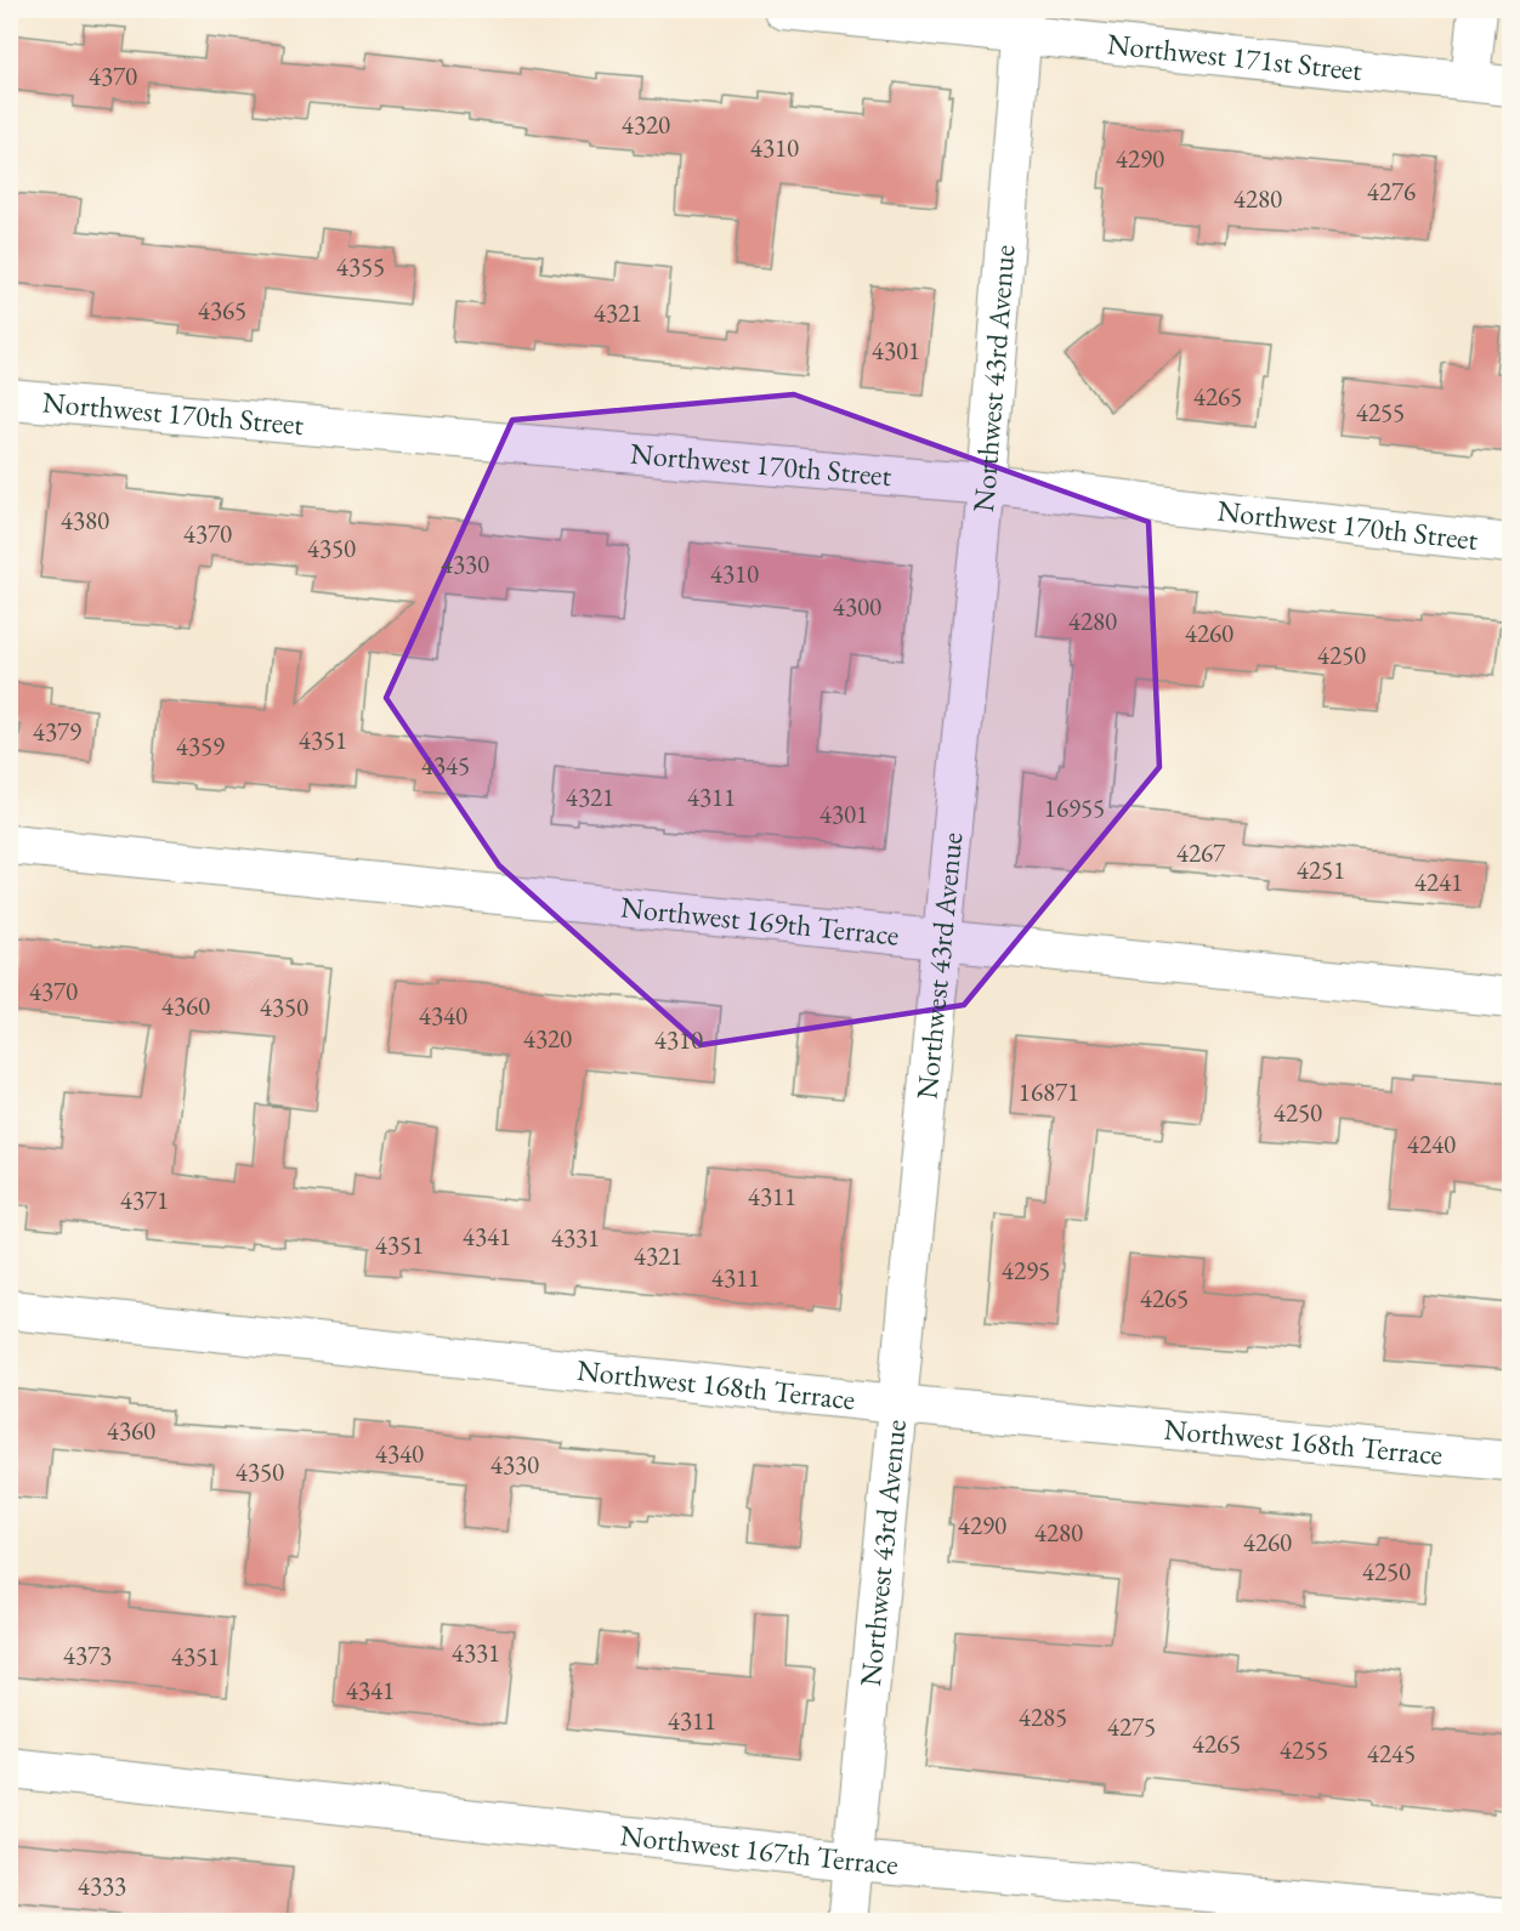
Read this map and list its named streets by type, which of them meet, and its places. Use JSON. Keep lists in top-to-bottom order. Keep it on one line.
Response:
{"streets":{"street":["Northwest 171st Street","Northwest 43rd Avenue","Northwest 170th Street","Northwest 169th Terrace","Northwest 168th Terrace","Northwest 167th Terrace"]},"crossings":[["Northwest 171st Street","Northwest 43rd Avenue"],["Northwest 43rd Avenue","Northwest 170th Street"],["Northwest 43rd Avenue","Northwest 169th Terrace"],["Northwest 43rd Avenue","Northwest 168th Terrace"],["Northwest 43rd Avenue","Northwest 167th Terrace"]],"house_numbers":["4370","4320","4310","4290","4276","4280","4355","4365","4321","4301","4265","4255","4380","4370","4350","4330","4310","4300","4280","4260","4250","4379","4351","4359","4345","4321","4311","16955","4301","4267","4251","4241","4370","4360","4350","4340","4320","4310","16871","4250","4240","4311","4371","4341","4331","4351","4321","4295","4311","4265","4360","4340","4330","4350","4290","4280","4260","4250","4331","4373","4351","4341","4285","4311","4275","4265","4255","4245","4333"]}
